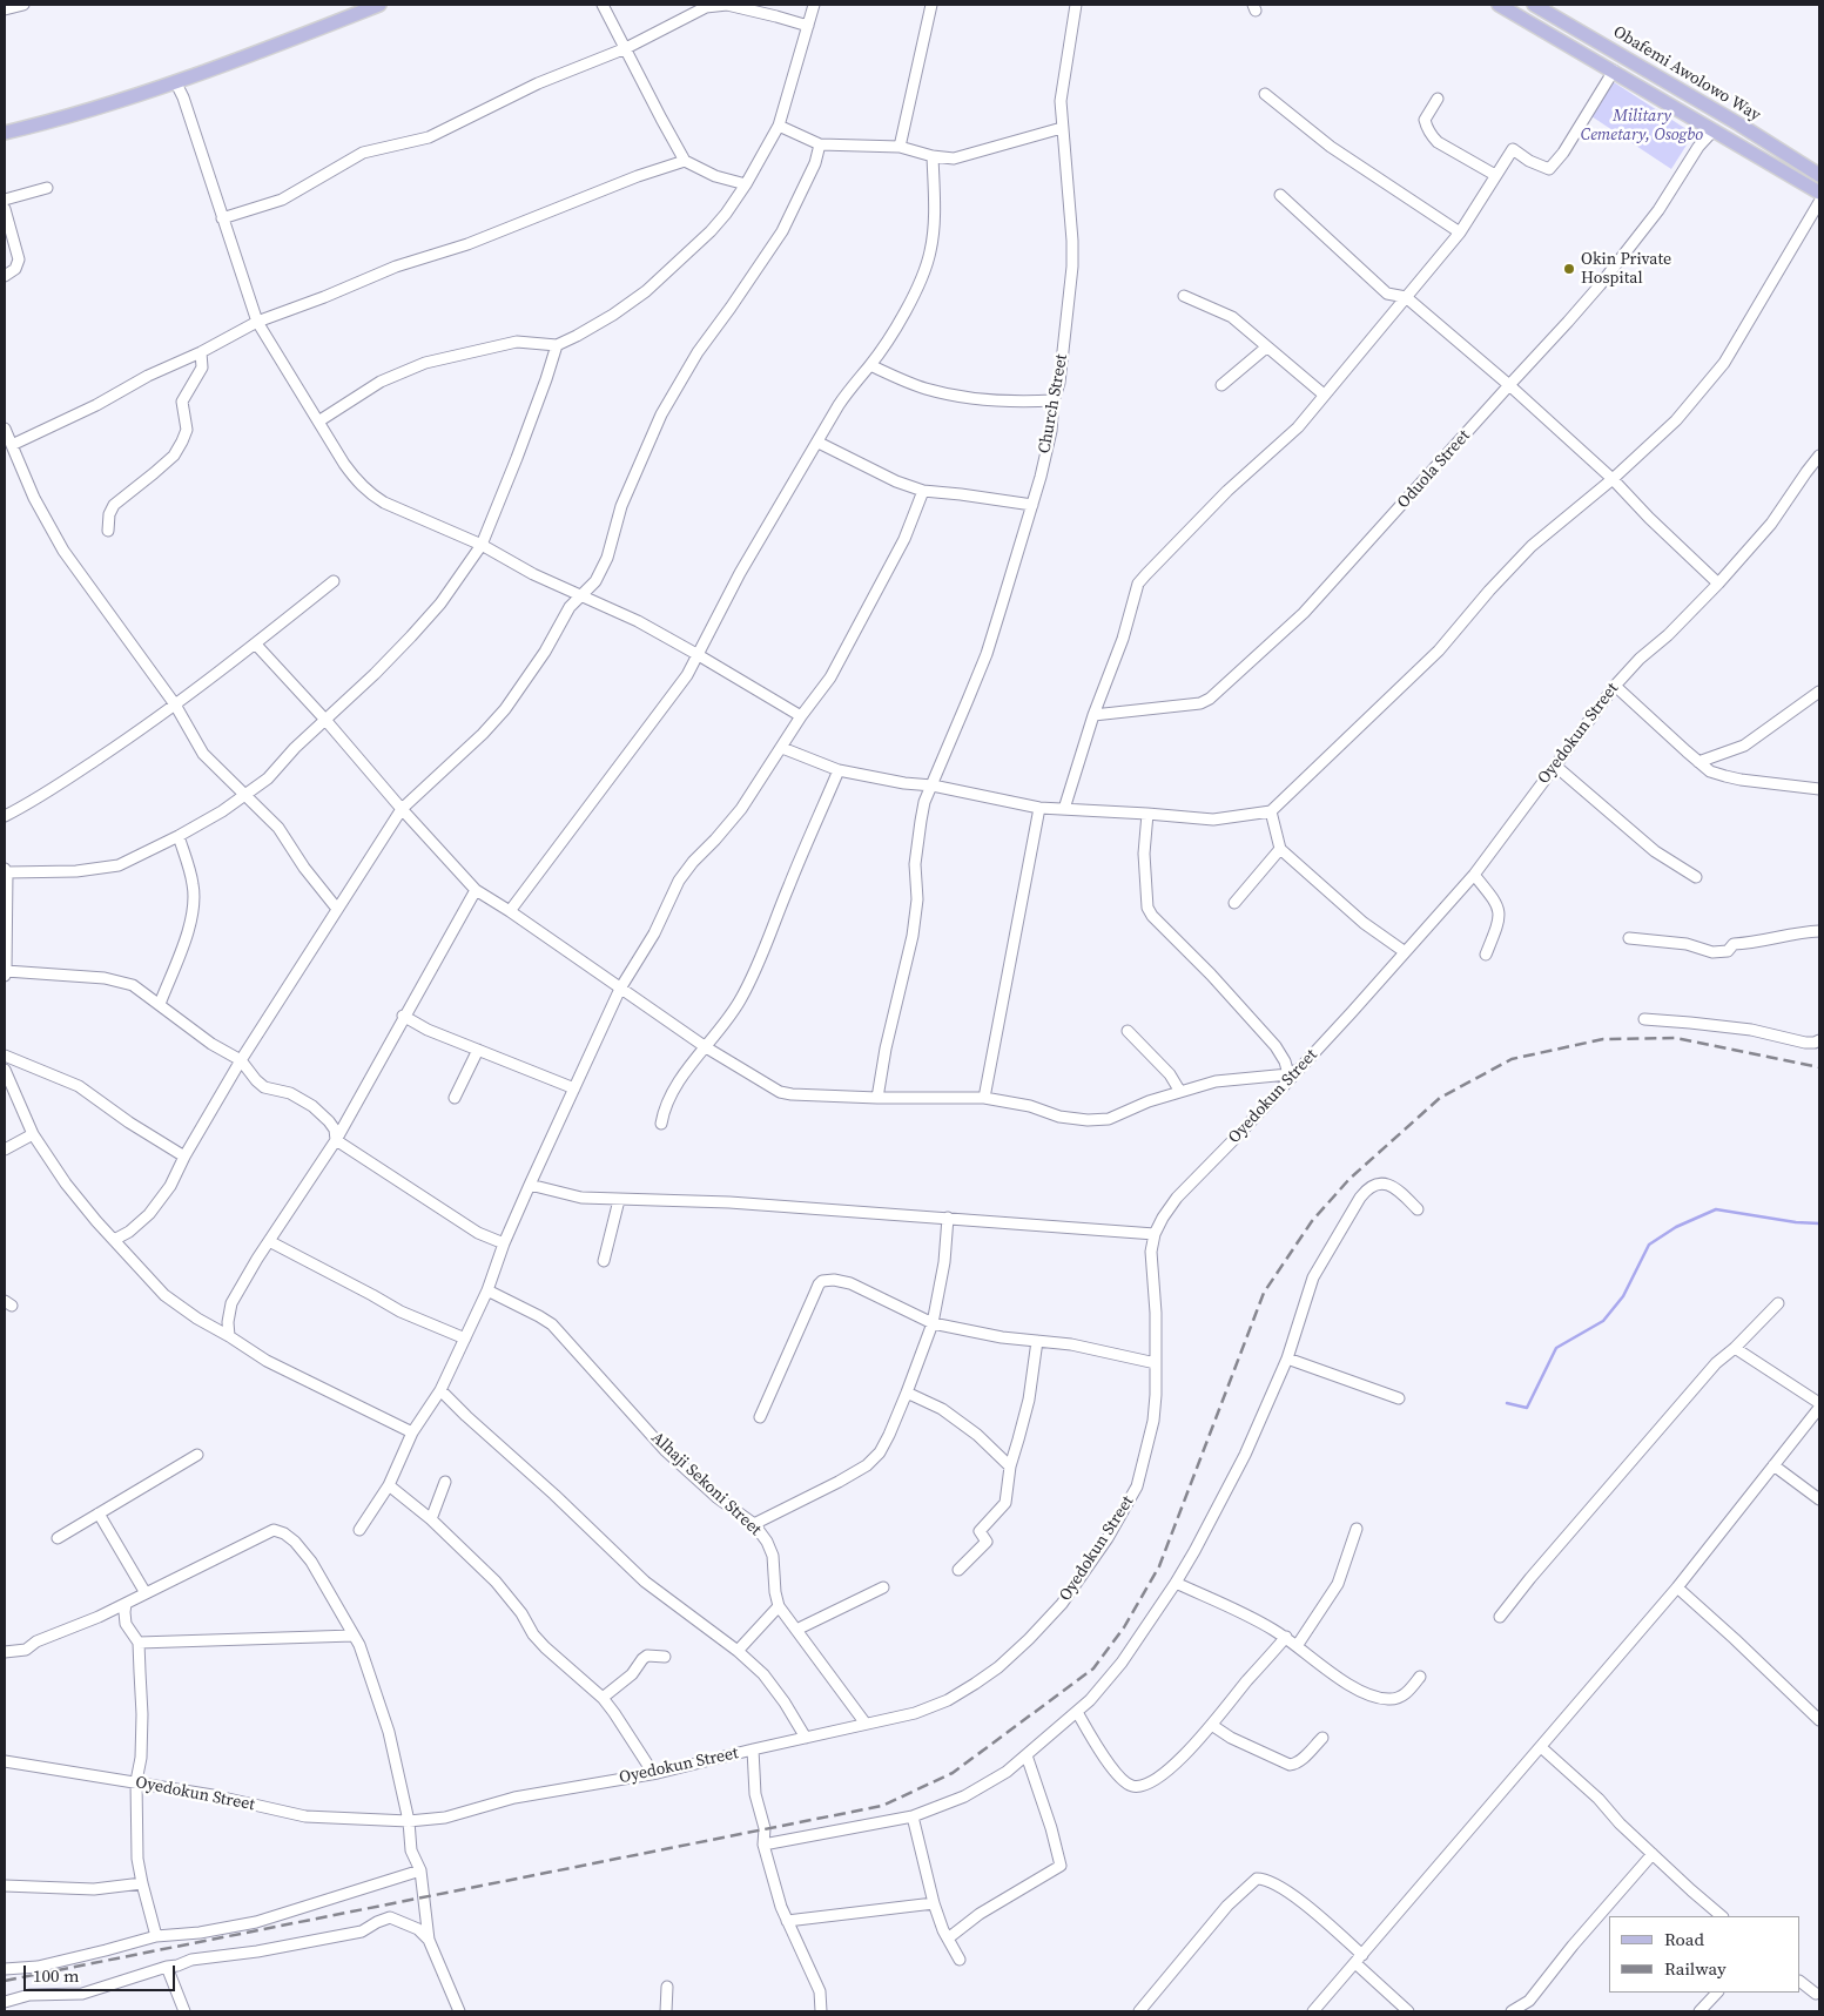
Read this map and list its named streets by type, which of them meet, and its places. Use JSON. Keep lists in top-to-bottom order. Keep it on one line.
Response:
{"streets":{"main road":["Obafemi Awolowo Way"],"street":["Church Street","Oduola Street","Oyedokun Street","Alhaji Sekoni Street"]},"crossings":[["Oyedokun Street","Alhaji Sekoni Street"]],"parks":["Military Cemetary, Osogbo"],"places":["Okin Private Hospital"],"legend":["Road","Railway"],"scale_bar":"100 m"}
